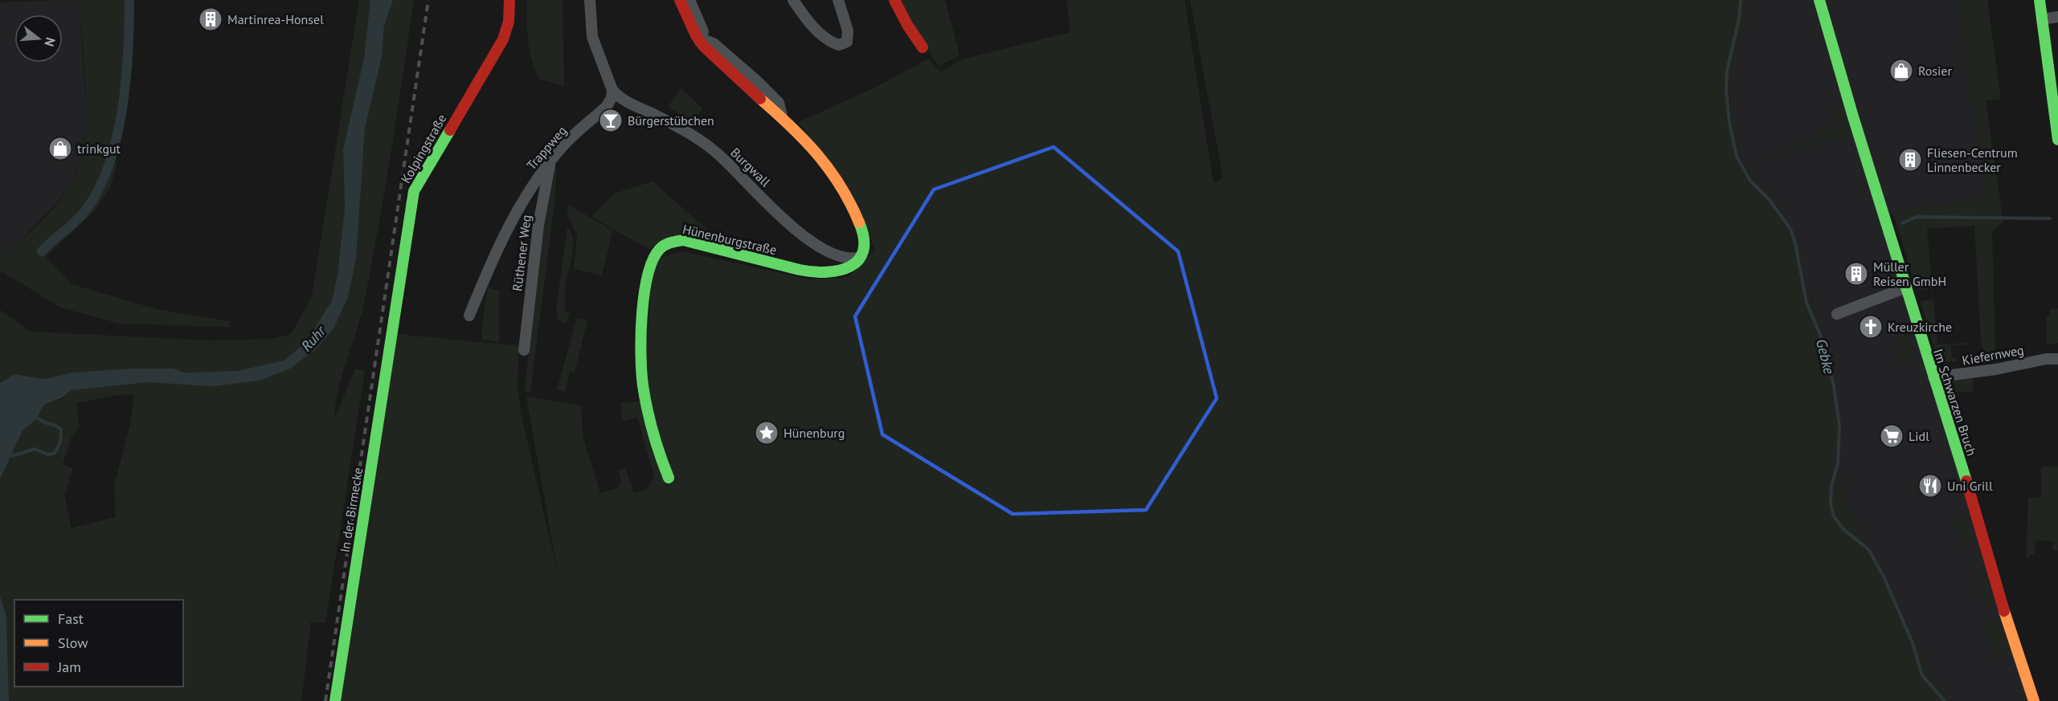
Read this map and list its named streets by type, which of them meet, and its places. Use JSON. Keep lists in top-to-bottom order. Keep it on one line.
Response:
{"streets":{"street":["Trappweg","Kolpingstraße","Burgwall","Hünenburgstraße","Rüthener Weg","Kiefernweg","Im Schwarzen Bruch","In der Birmecke"]},"crossings":[["Trappweg","Burgwall"],["Trappweg","Rüthener Weg"],["Kolpingstraße","In der Birmecke"],["Kiefernweg","Im Schwarzen Bruch"]],"water":["Ruhr","Gebke"],"places":{"building":["Martinrea-Honsel","Fliesen-Centrum Linnenbecker","Müller Reisen GmbH"],"shop":["Rosier","trinkgut"],"bar":["Bürgerstübchen"],"church":["Kreuzkirche"],"place":["Hünenburg"],"supermarket":["Lidl"],"restaurant":["Uni Grill"]},"legend":["Fast","Slow","Jam"],"north":"right"}
